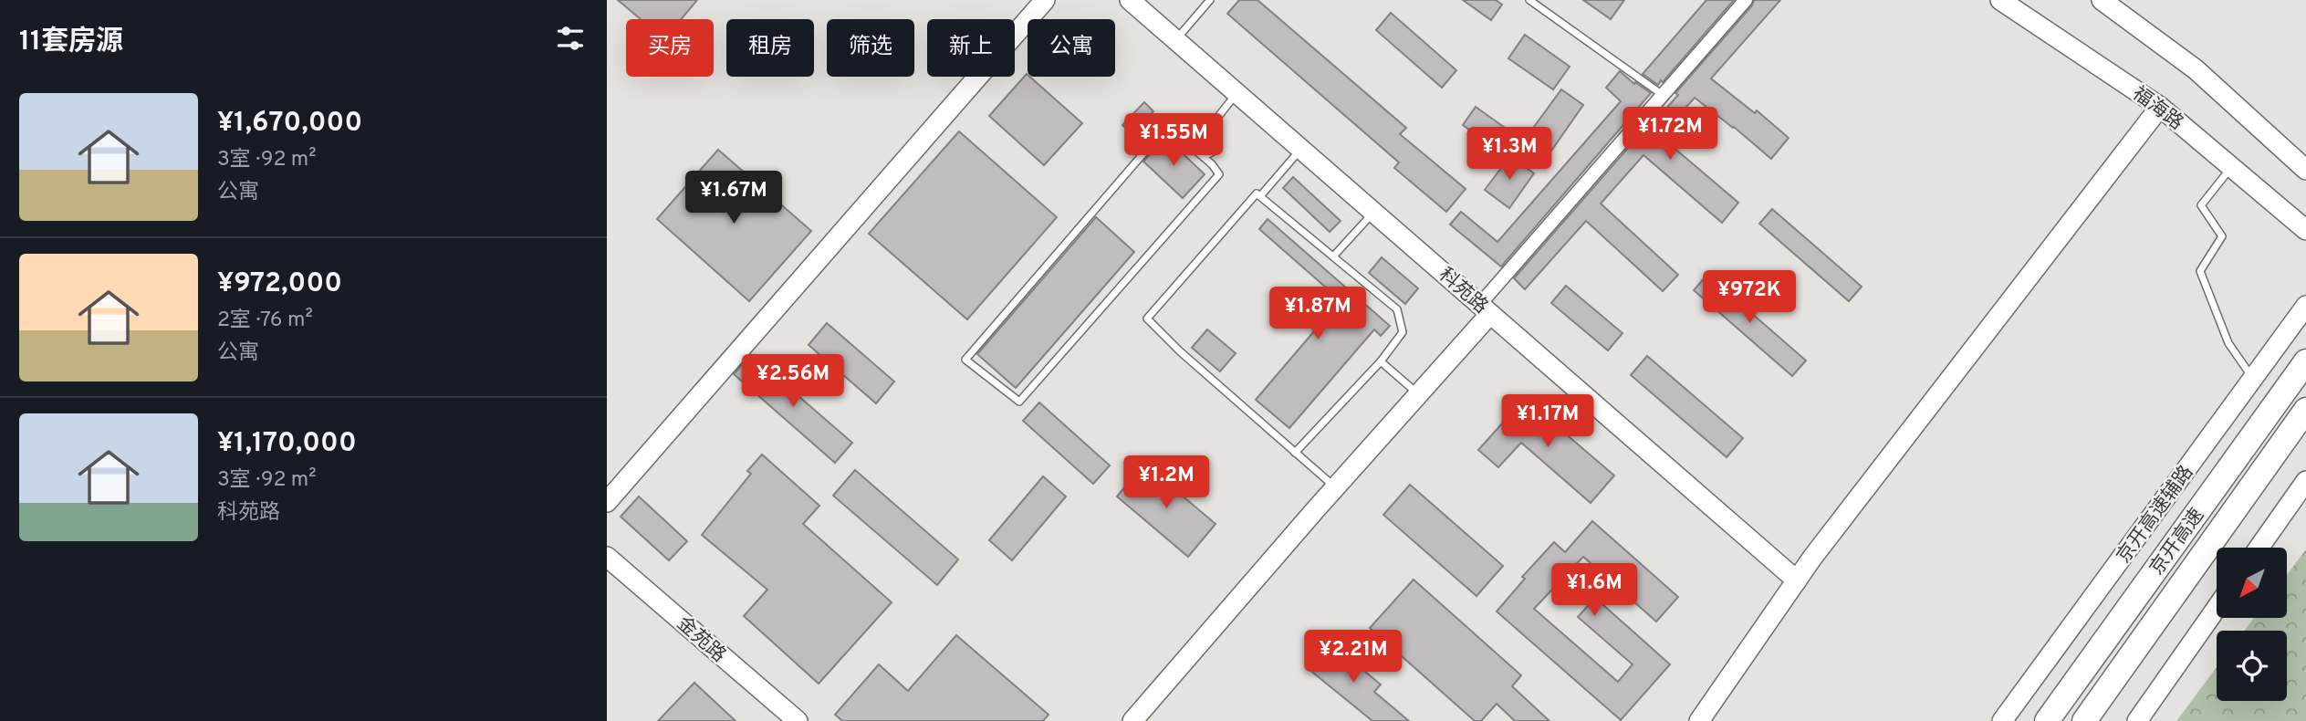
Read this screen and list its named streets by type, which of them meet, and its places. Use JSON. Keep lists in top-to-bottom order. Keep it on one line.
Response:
{"streets":{"highway":["京开高速"],"street":["福海路","科苑路","京开高速辅路","金苑路"]},"north":"bottom left","page":{"heading":"11套房源","chip":["买房","租房","筛选","新上","公寓"],"list":[{"name":"¥1,670,000","note":"3室 · 92 m² · 公寓"},{"name":"¥972,000","note":"2室 · 76 m² · 公寓"},{"name":"¥1,170,000","note":"3室 · 92 m² · 科苑路"}],"price":["¥1.72M","¥1.55M","¥1.3M","¥1.67M","¥972K","¥1.87M","¥2.56M","¥1.17M","¥1.2M","¥1.6M","¥2.21M"]}}
